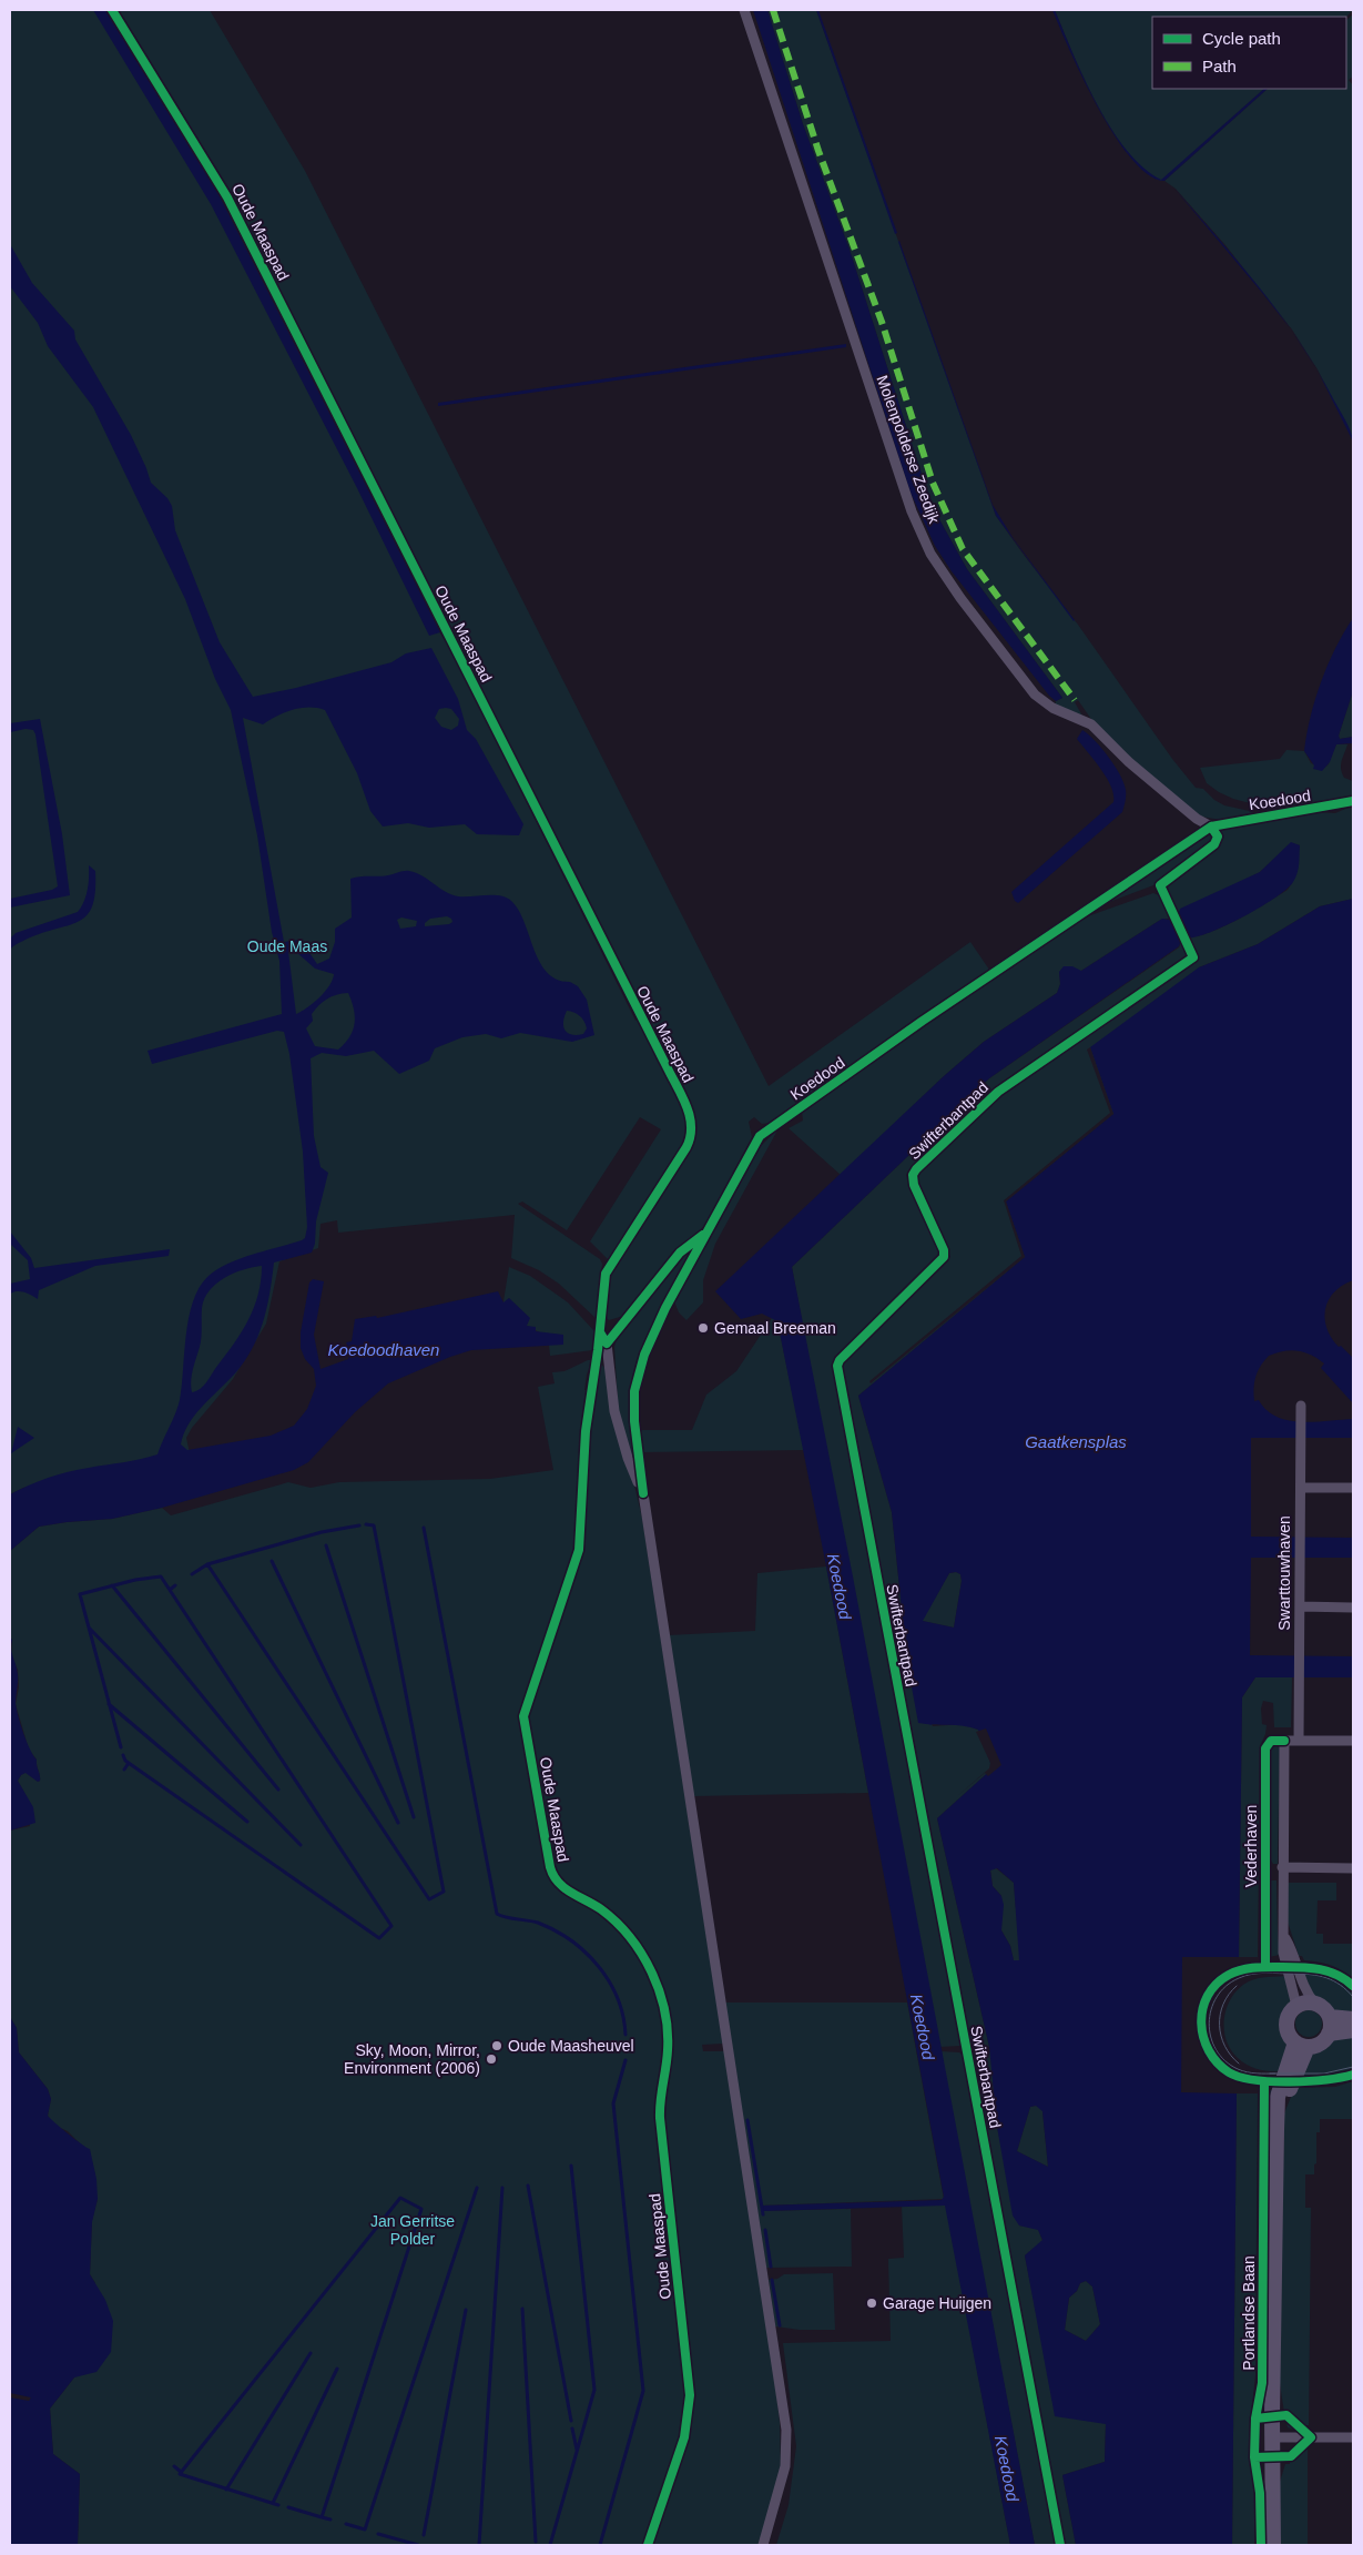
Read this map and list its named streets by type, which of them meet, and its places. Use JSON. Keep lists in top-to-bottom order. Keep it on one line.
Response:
{"streets":{"street":["Molenpolderse Zeedijk","Koedood","Swarttouwhaven","Vederhaven","Portlandse Baan"],"cycle path":["Oude Maaspad","Swifterbantpad"]},"crossings":[["Molenpolderse Zeedijk","Koedood"],["Swarttouwhaven","Vederhaven"],["Vederhaven","Portlandse Baan"]],"water":["Koedoodhaven","Gaatkensplas","Koedood"],"parks":["Oude Maas","Jan Gerritse Polder"],"places":["Gemaal Breeman","Oude Maasheuvel","Sky, Moon, Mirror, Environment (2006)","Garage Huijgen"],"legend":["Cycle path","Path"]}
